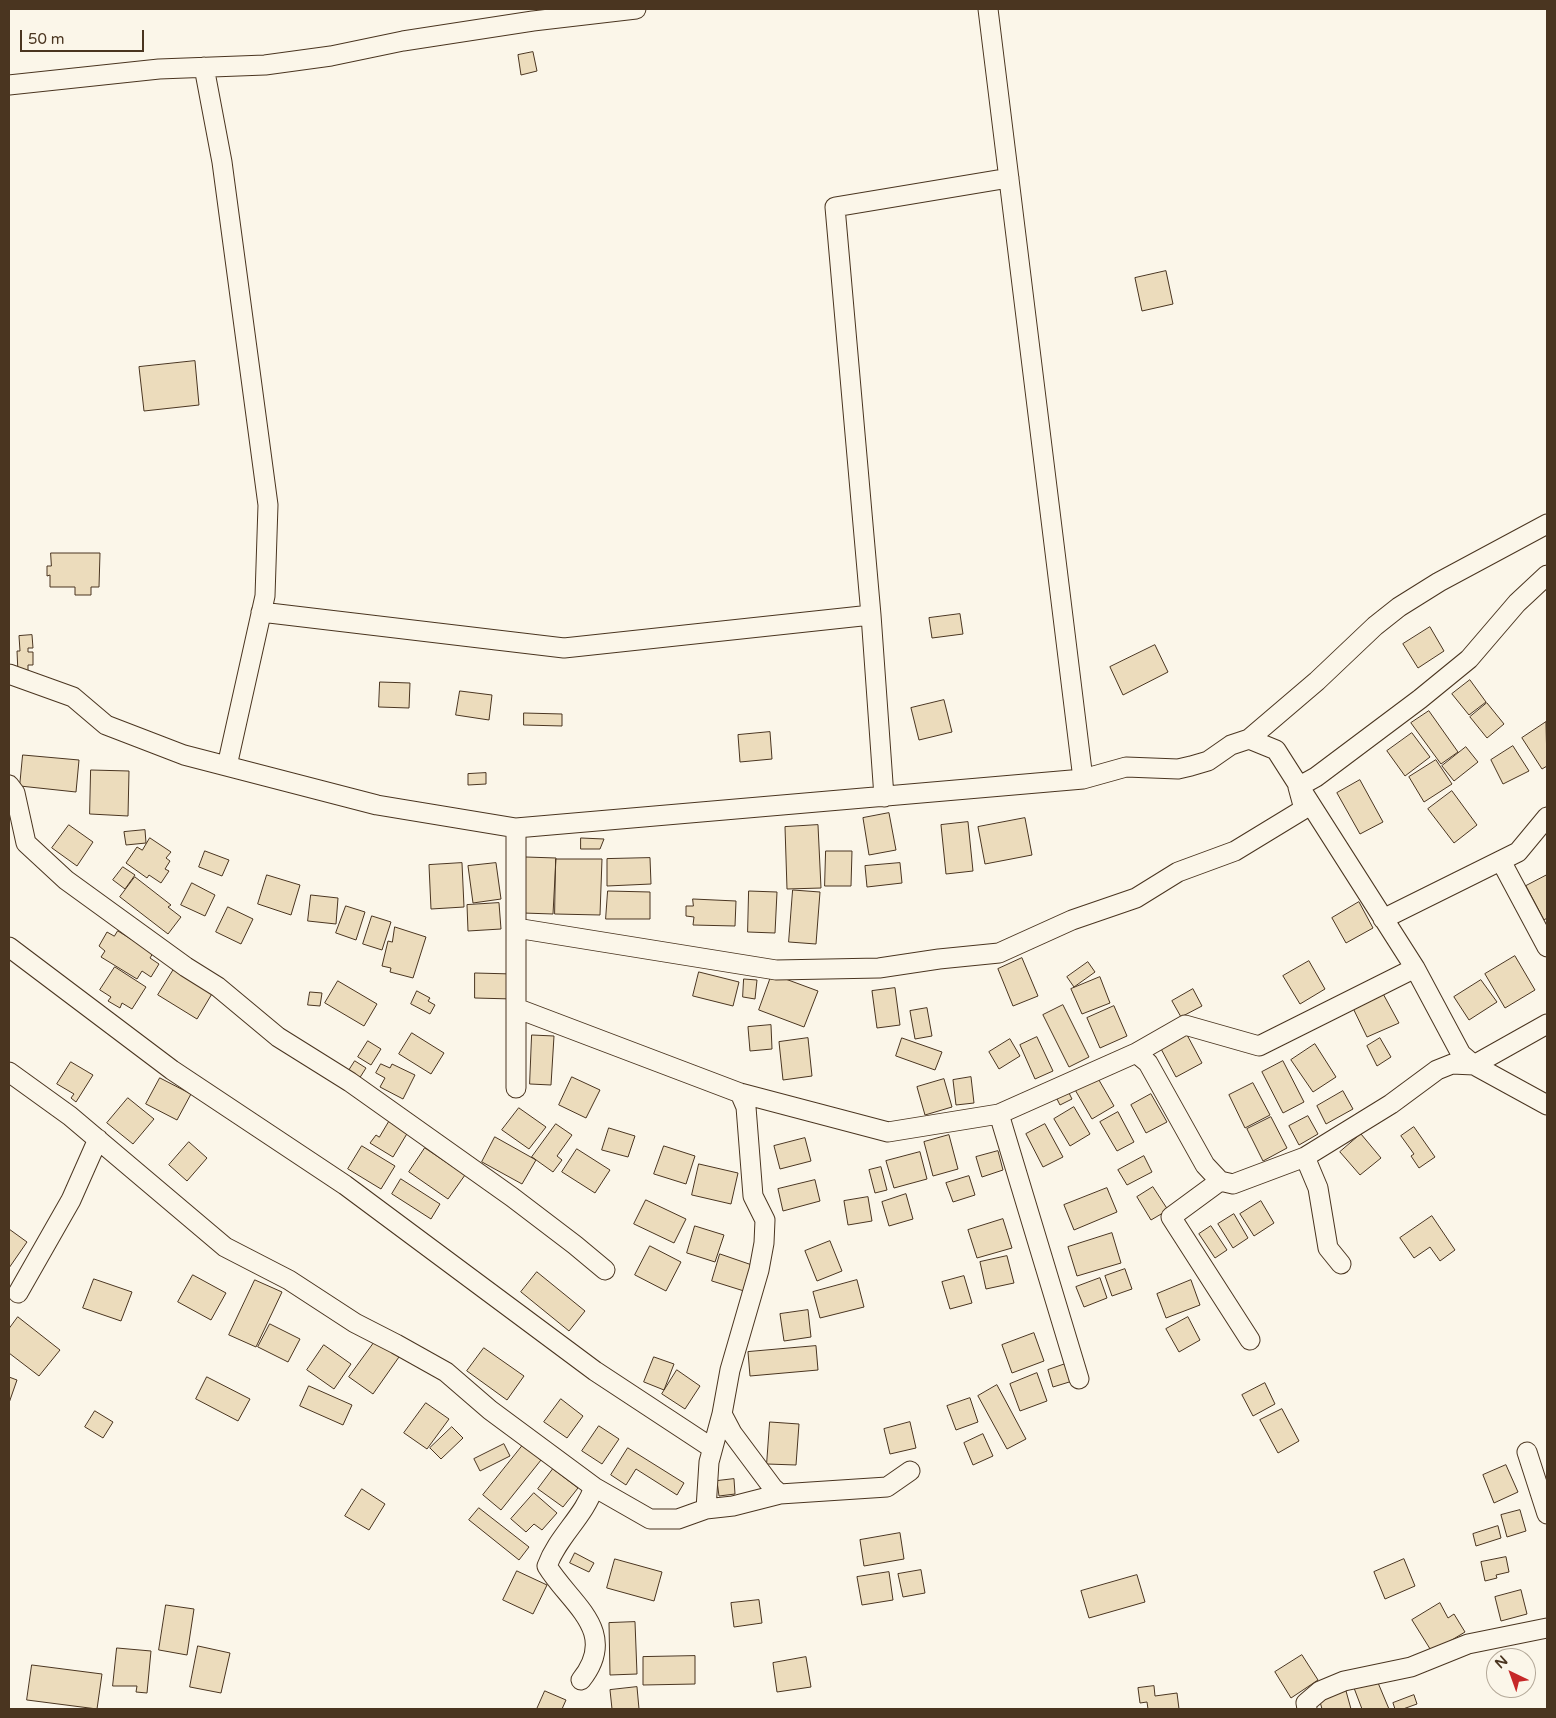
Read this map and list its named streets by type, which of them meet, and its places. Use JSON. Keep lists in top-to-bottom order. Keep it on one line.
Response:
{"scale_bar":"50 m","north":"top left"}
